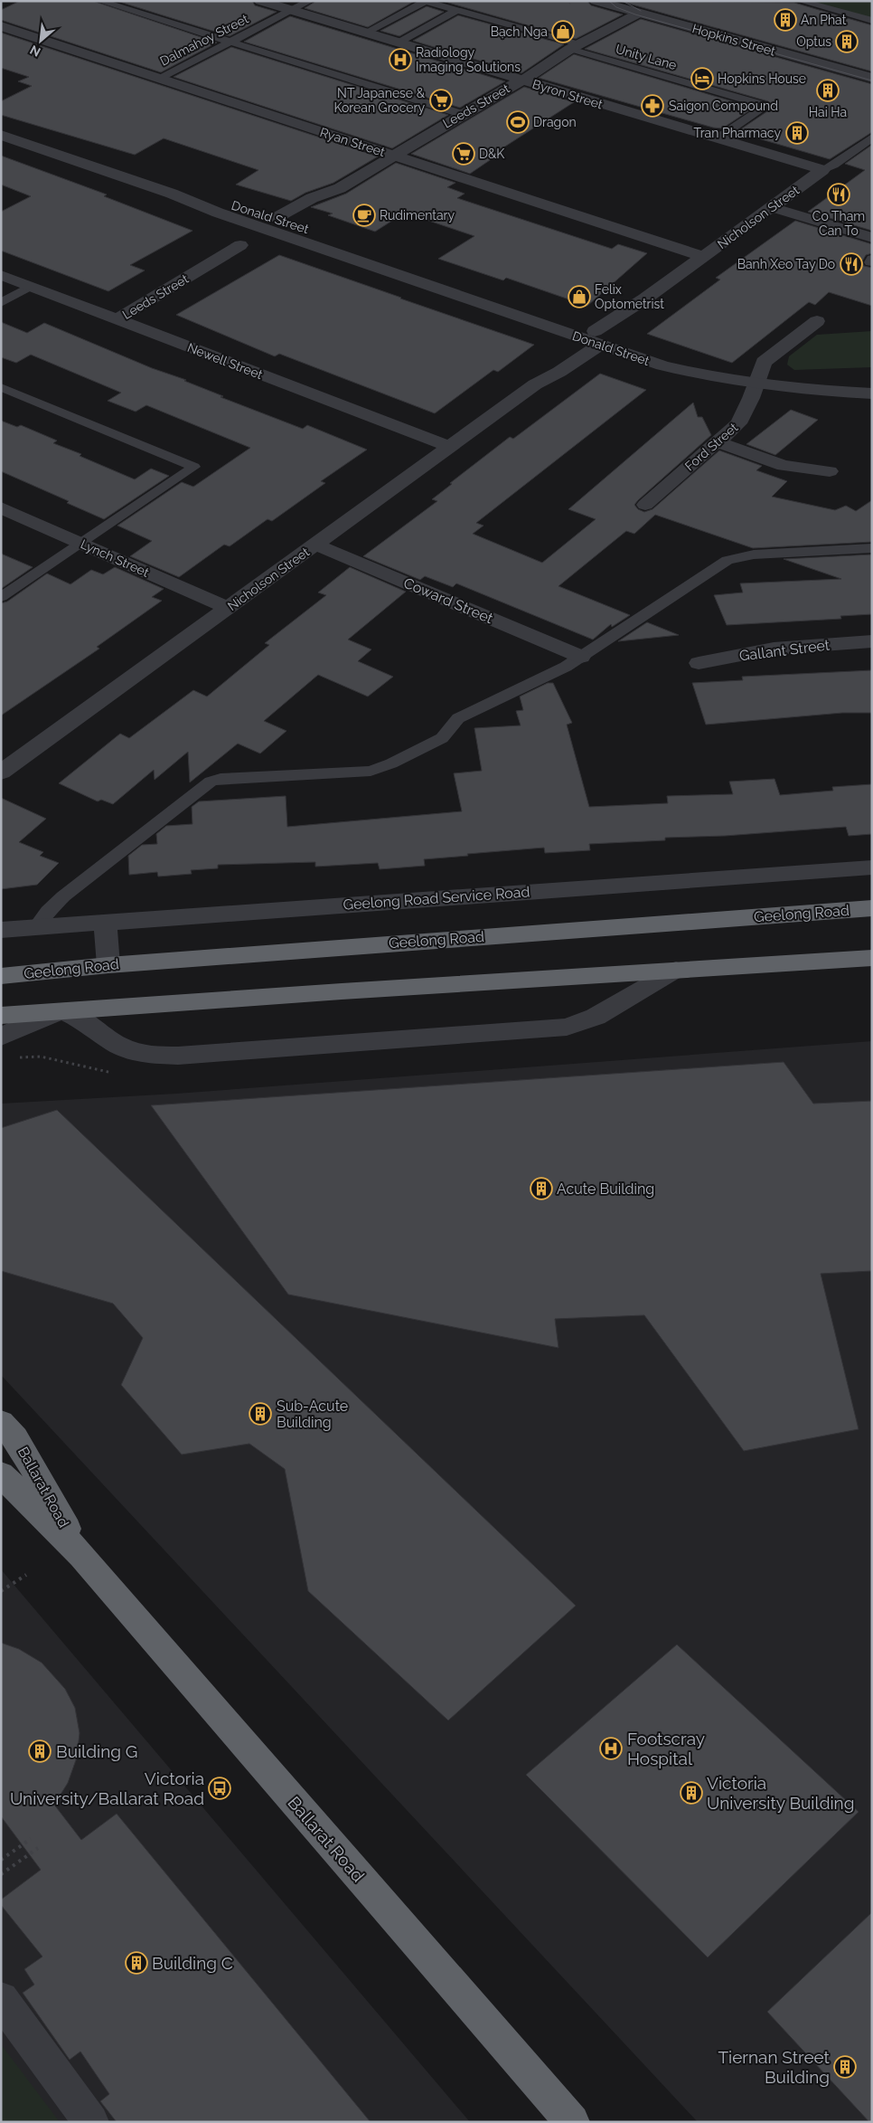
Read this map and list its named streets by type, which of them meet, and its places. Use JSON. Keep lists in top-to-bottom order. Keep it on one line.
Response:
{"streets":{"highway":["Geelong Road","Ballarat Road"],"street":["Hopkins Street","Byron Street","Leeds Street","Ryan Street","Donald Street","Nicholson Street","Newell Street","Ford Street","Lynch Street","Coward Street","Gallant Street","Geelong Road Service Road"],"lane":["Dalmahoy Street","Unity Lane"]},"crossings":[["Dalmahoy Street","Byron Street"],["Dalmahoy Street","Ryan Street"],["Hopkins Street","Leeds Street"],["Unity Lane","Byron Street"],["Unity Lane","Leeds Street"],["Byron Street","Leeds Street"],["Byron Street","Nicholson Street"],["Leeds Street","Ryan Street"],["Leeds Street","Donald Street"],["Leeds Street","Newell Street"],["Ryan Street","Nicholson Street"],["Donald Street","Nicholson Street"],["Donald Street","Ford Street"],["Nicholson Street","Newell Street"],["Nicholson Street","Lynch Street"],["Nicholson Street","Coward Street"]],"places":{"building":["An Phat","Optus","Hai Ha","Tran Pharmacy","Acute Building","Sub-Acute Building","Building G","Victoria University Building","Building C","Tiernan Street Building"],"shop":["Bạch Nga","Felix Optometrist"],"hospital":["Radiology Imaging Solutions","Footscray Hospital"],"hotel":["Hopkins House"],"supermarket":["NT Japanese & Korean Grocery","D&K"],"pharmacy":["Saigon Compound"],"sports":["Dragon"],"restaurant":["Co Tham Can To","Banh Xeo Tay Do"],"cafe":["Rudimentary"],"bus stop":["Victoria University/Ballarat Road"]},"north":"bottom left"}
